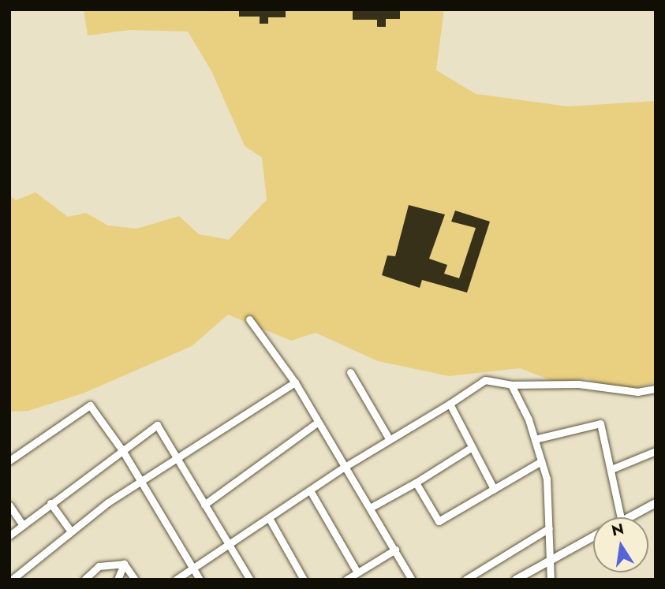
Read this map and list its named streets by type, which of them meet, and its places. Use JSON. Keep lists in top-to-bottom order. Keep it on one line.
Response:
{"north":"top"}
